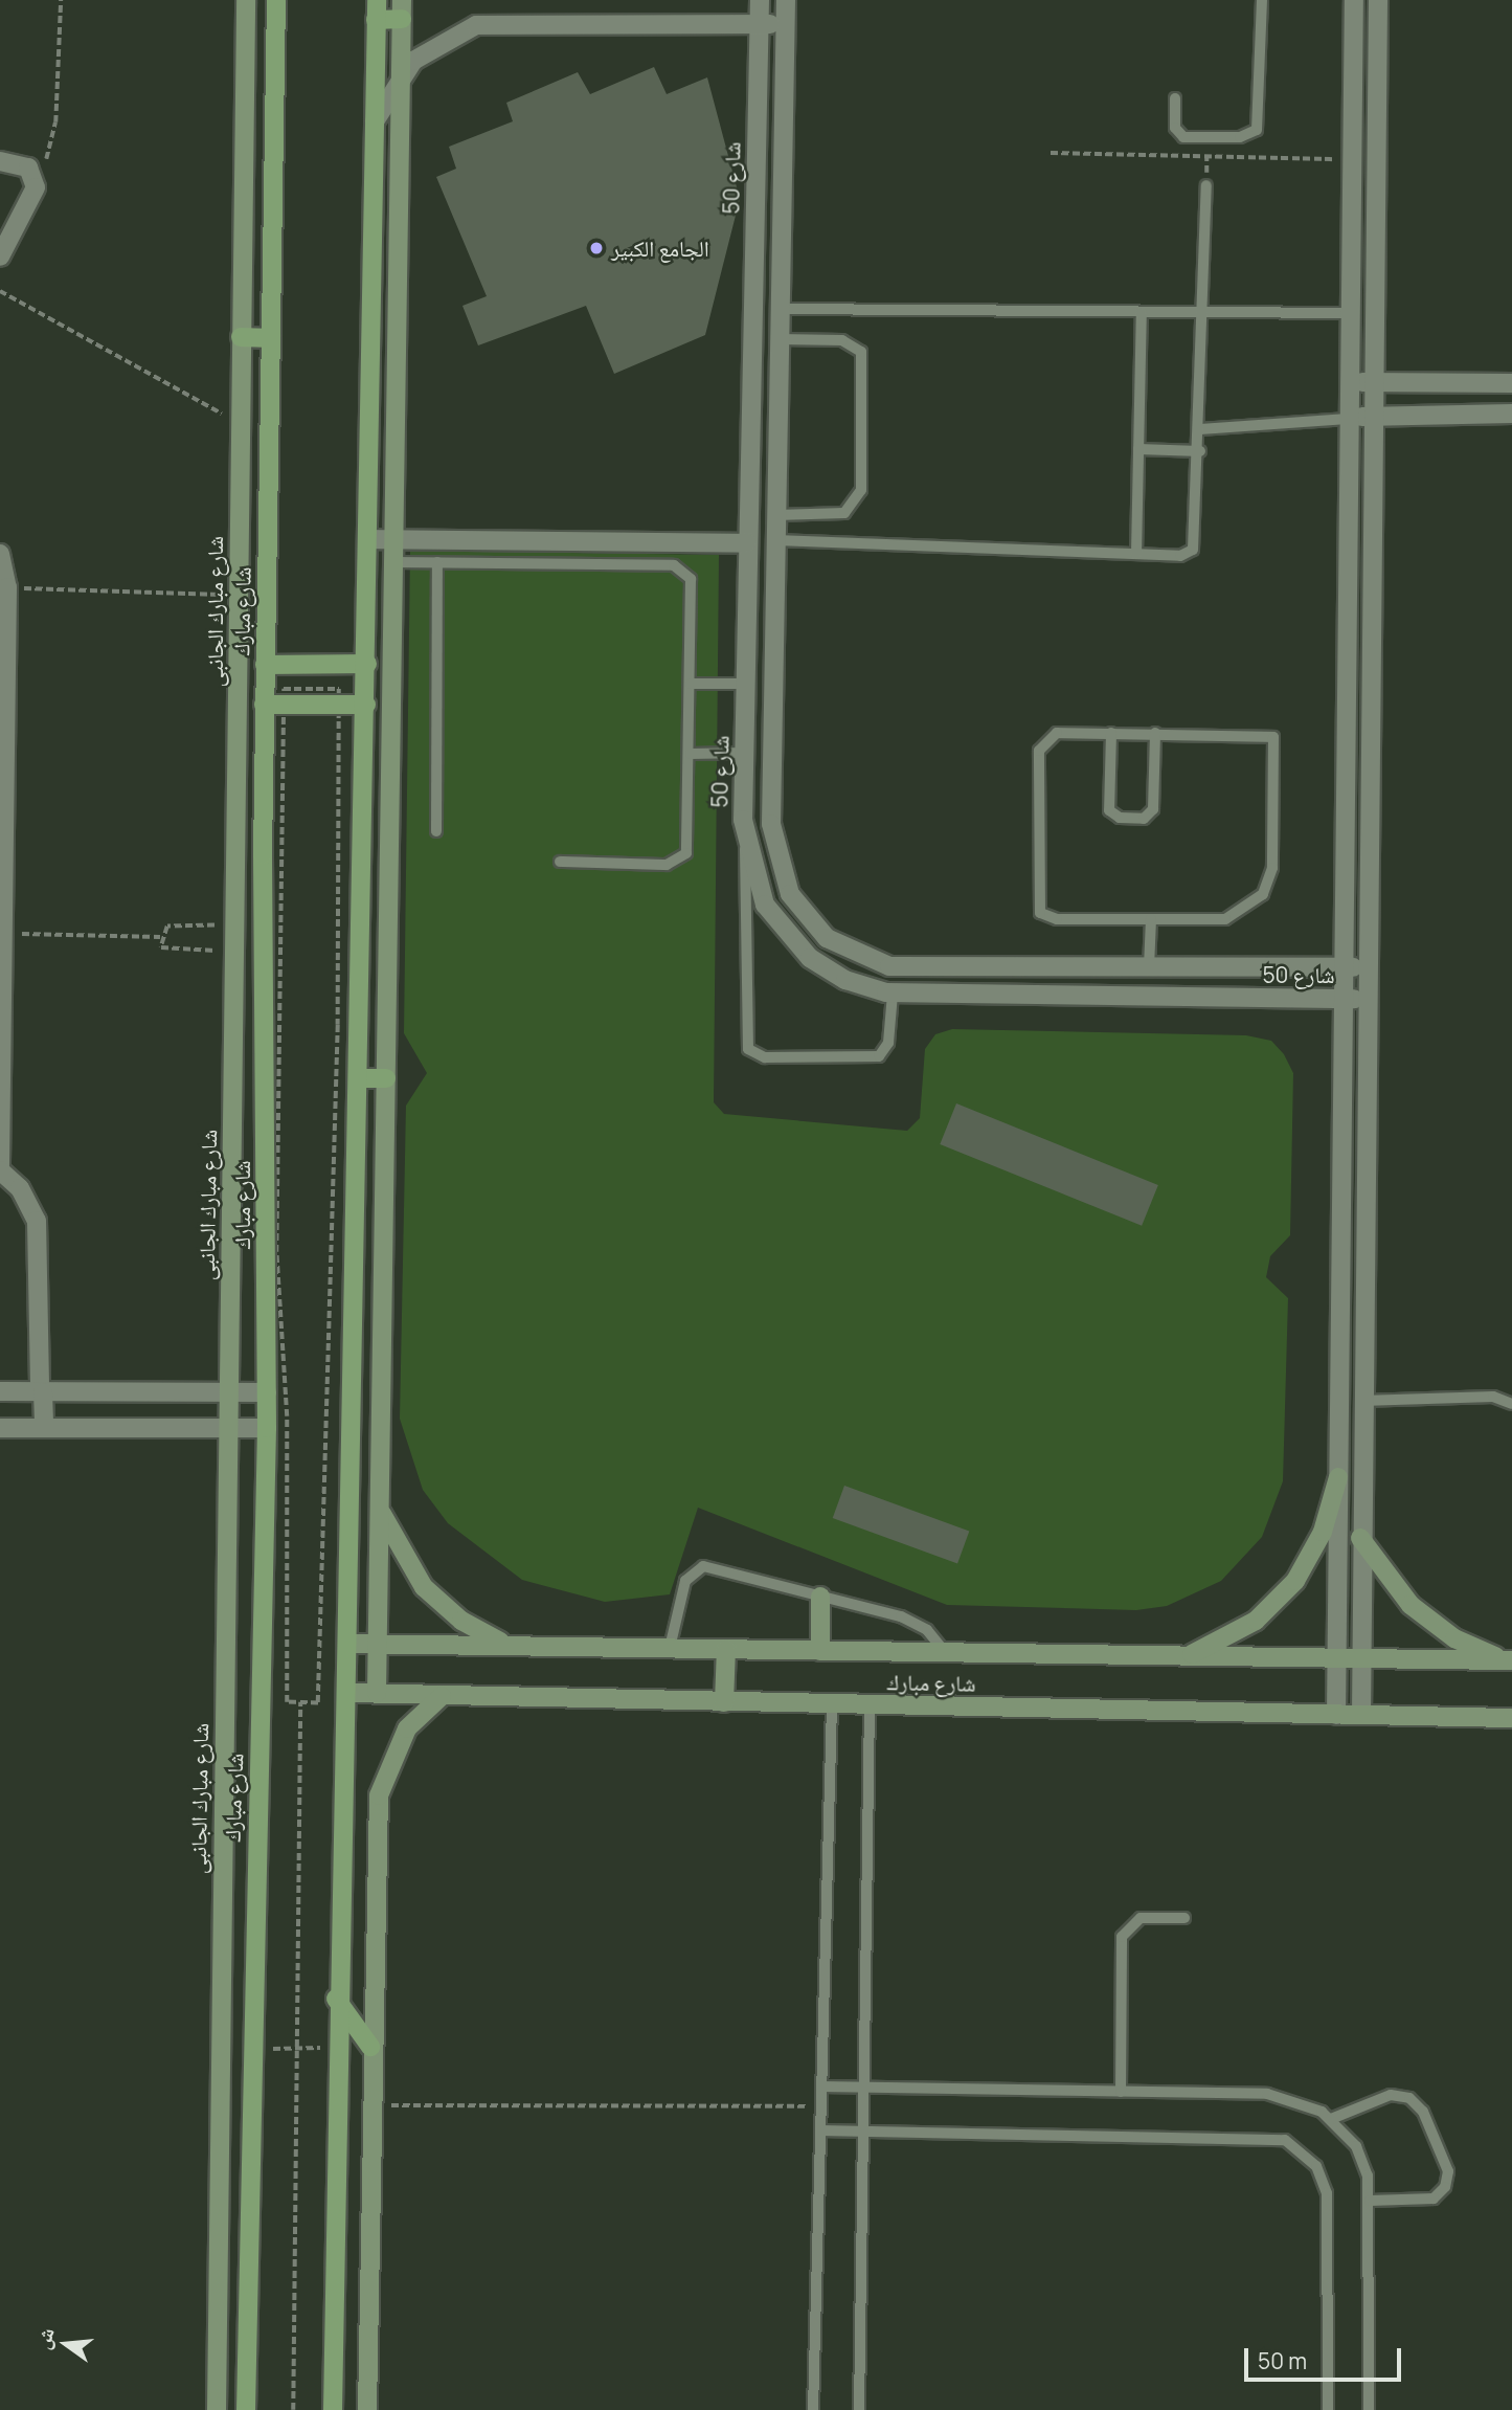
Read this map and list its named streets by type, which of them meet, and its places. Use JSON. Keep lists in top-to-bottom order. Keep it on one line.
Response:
{"streets":{"main road":["شارع مبارك الجانبى","شارع مبارك"],"street":["شارع 50"]},"places":["الجامع الكبير"],"scale_bar":"50 m","north":"left"}
